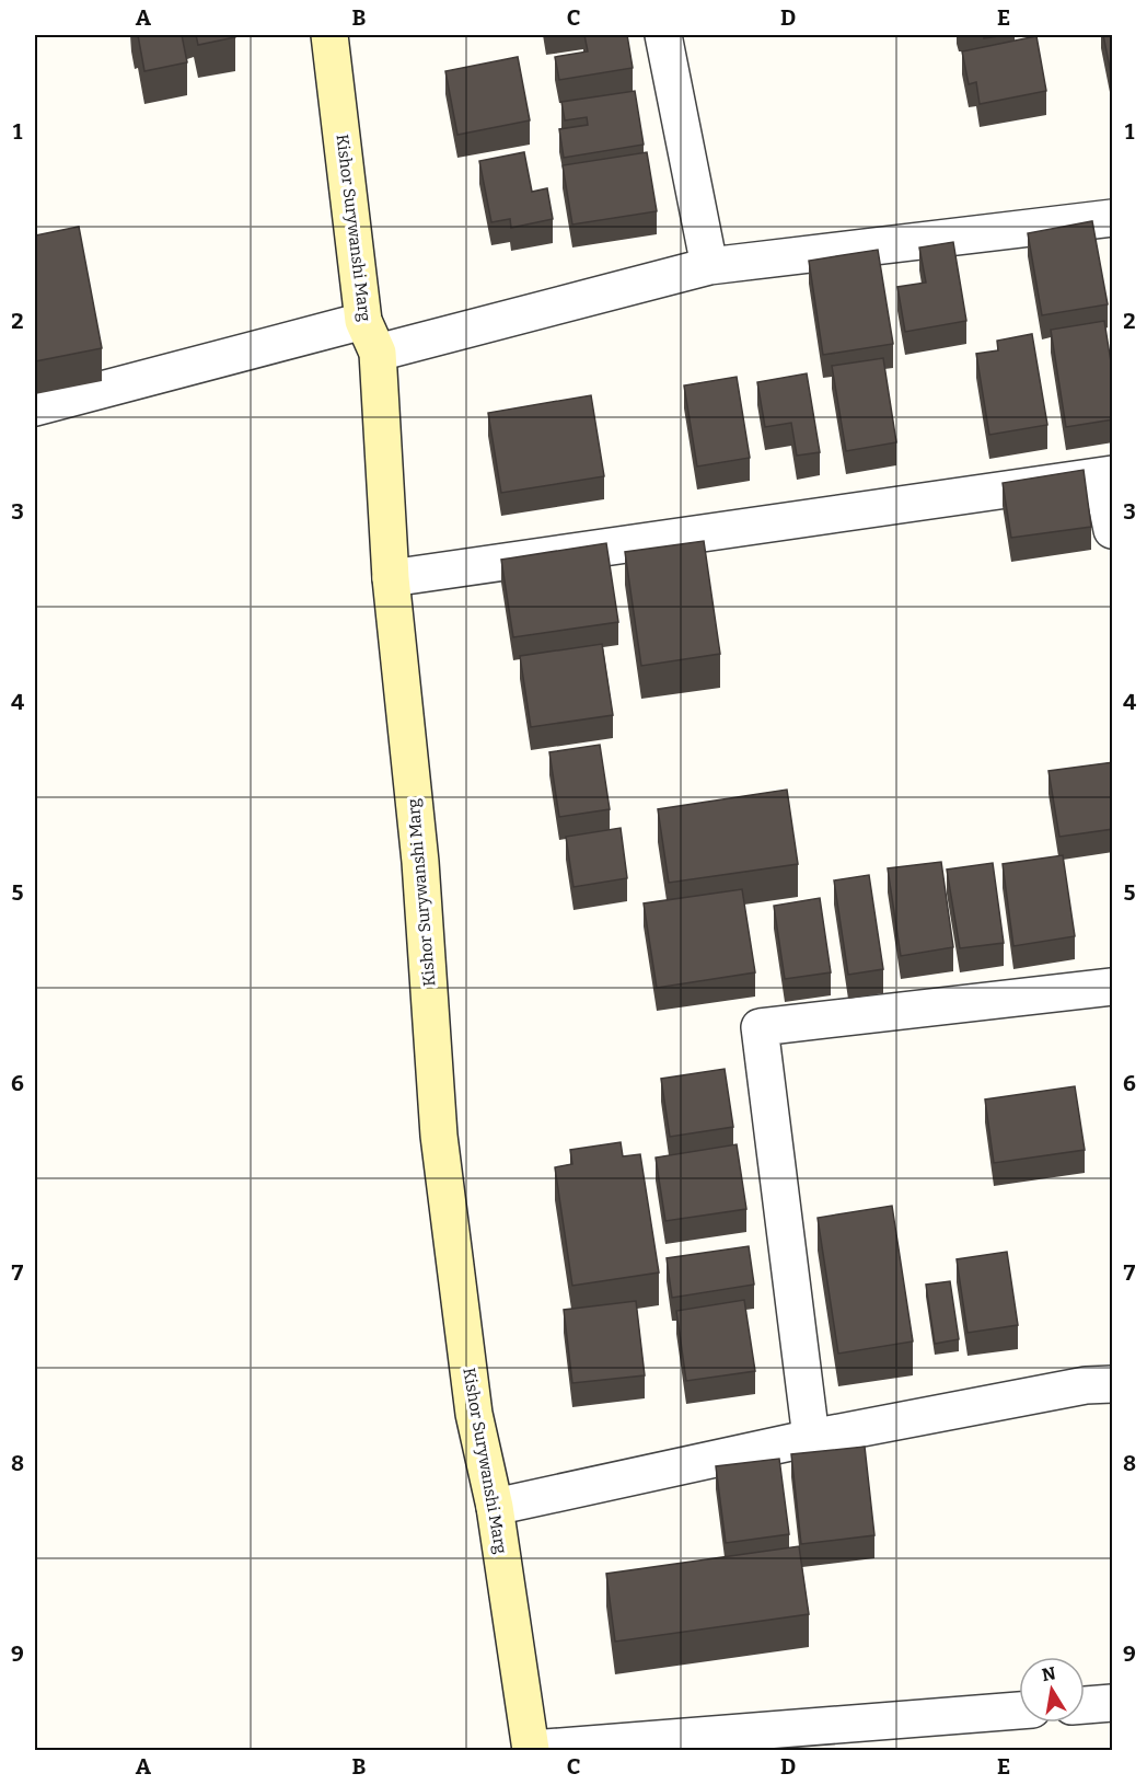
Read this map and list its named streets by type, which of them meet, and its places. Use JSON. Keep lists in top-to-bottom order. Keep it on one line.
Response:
{"streets":{"street":["Kishor Surywanshi Marg"]},"north":"top","grid":{"columns":["A","B","C","D","E"],"rows":["1","2","3","4","5","6","7","8","9"]}}
